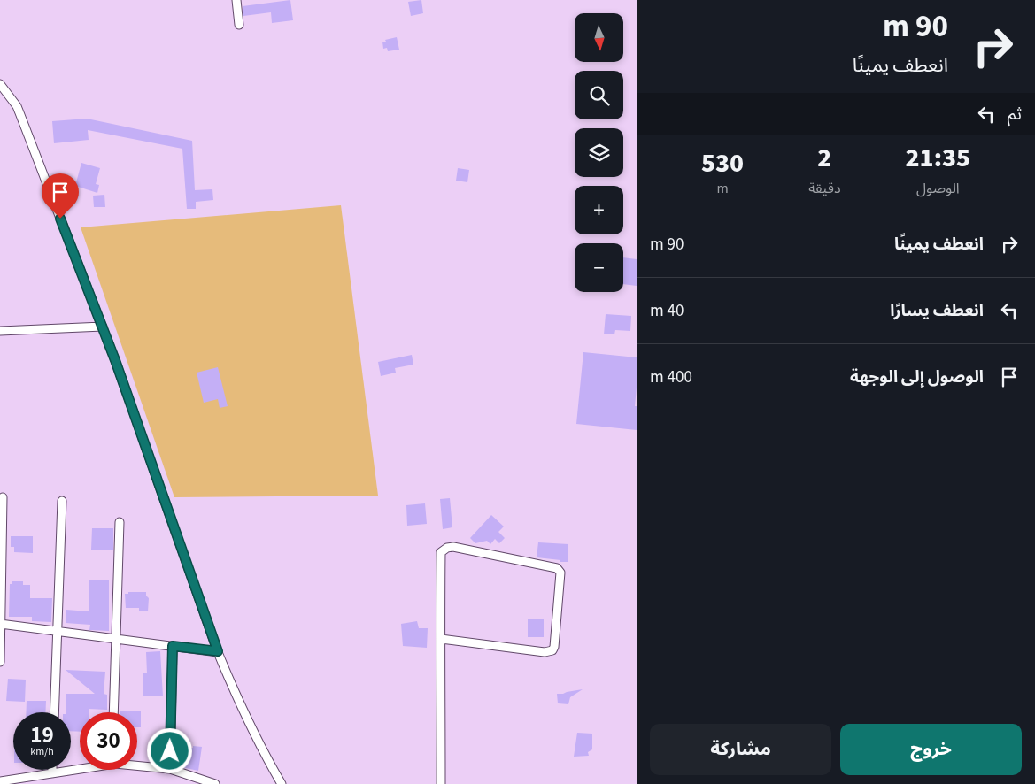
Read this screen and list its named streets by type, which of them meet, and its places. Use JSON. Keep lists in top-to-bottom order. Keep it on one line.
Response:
{"north":"bottom","page":{"turn":["90 m","انعطف يمينًا"],"map_buttons":["+","−"],"then":"ثم","eta":["21:35","الوصول","2","دقيقة","530","m"],"list":[{"name":"انعطف يمينًا","value":"90 m"},{"name":"انعطف يسارًا","value":"40 m"},{"name":"الوصول إلى الوجهة","value":"400 m"}],"speed":"19 km/h","limit":"30","buttons":["خروج","مشاركة"]}}
